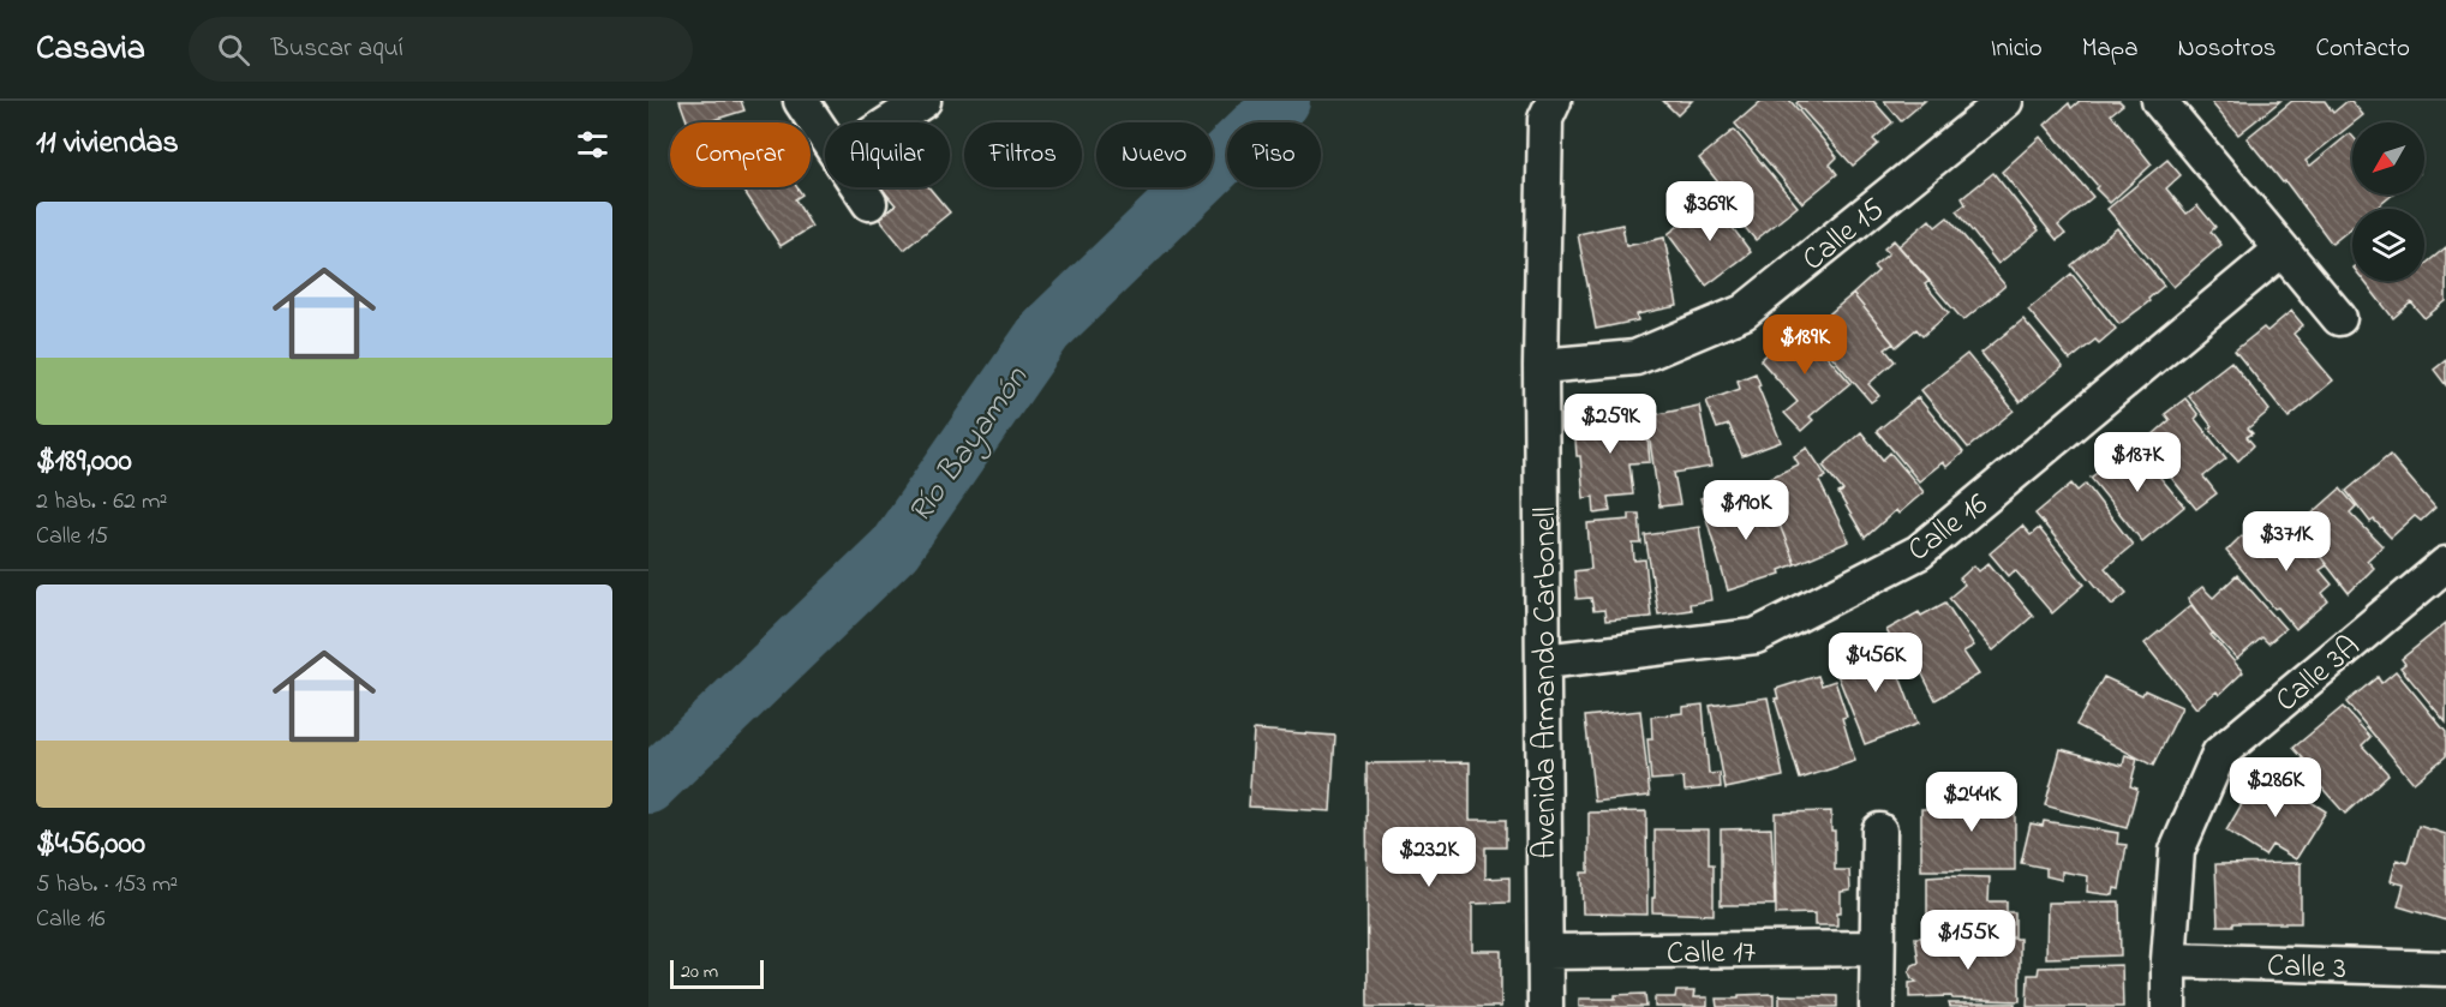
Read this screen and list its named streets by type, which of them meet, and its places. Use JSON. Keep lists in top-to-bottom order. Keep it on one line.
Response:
{"streets":{"street":["Calle 15","Calle 16","Calle 3A","Avenida Armando Carbonell","Calle 17","Calle 3"]},"crossings":[["Calle 15","Avenida Armando Carbonell"],["Calle 16","Avenida Armando Carbonell"],["Calle 3A","Calle 3"],["Avenida Armando Carbonell","Calle 17"]],"water":["Río Bayamón"],"scale_bar":"20 m","north":"bottom left","page":{"header":"Casavia","search":"Buscar aquí","nav":["Inicio","Mapa","Nosotros","Contacto"],"heading":"11 viviendas","chip":["Comprar","Alquilar","Filtros","Nuevo","Piso"],"price":["$369K","$189K","$259K","$187K","$190K","$371K","$456K","$286K","$244K","$232K","$155K"],"list":[{"name":"$189,000","note":"2 hab. · 62 m² · Calle 15"},{"name":"$456,000","note":"5 hab. · 153 m² · Calle 16"}],"scale":"20 m"}}
